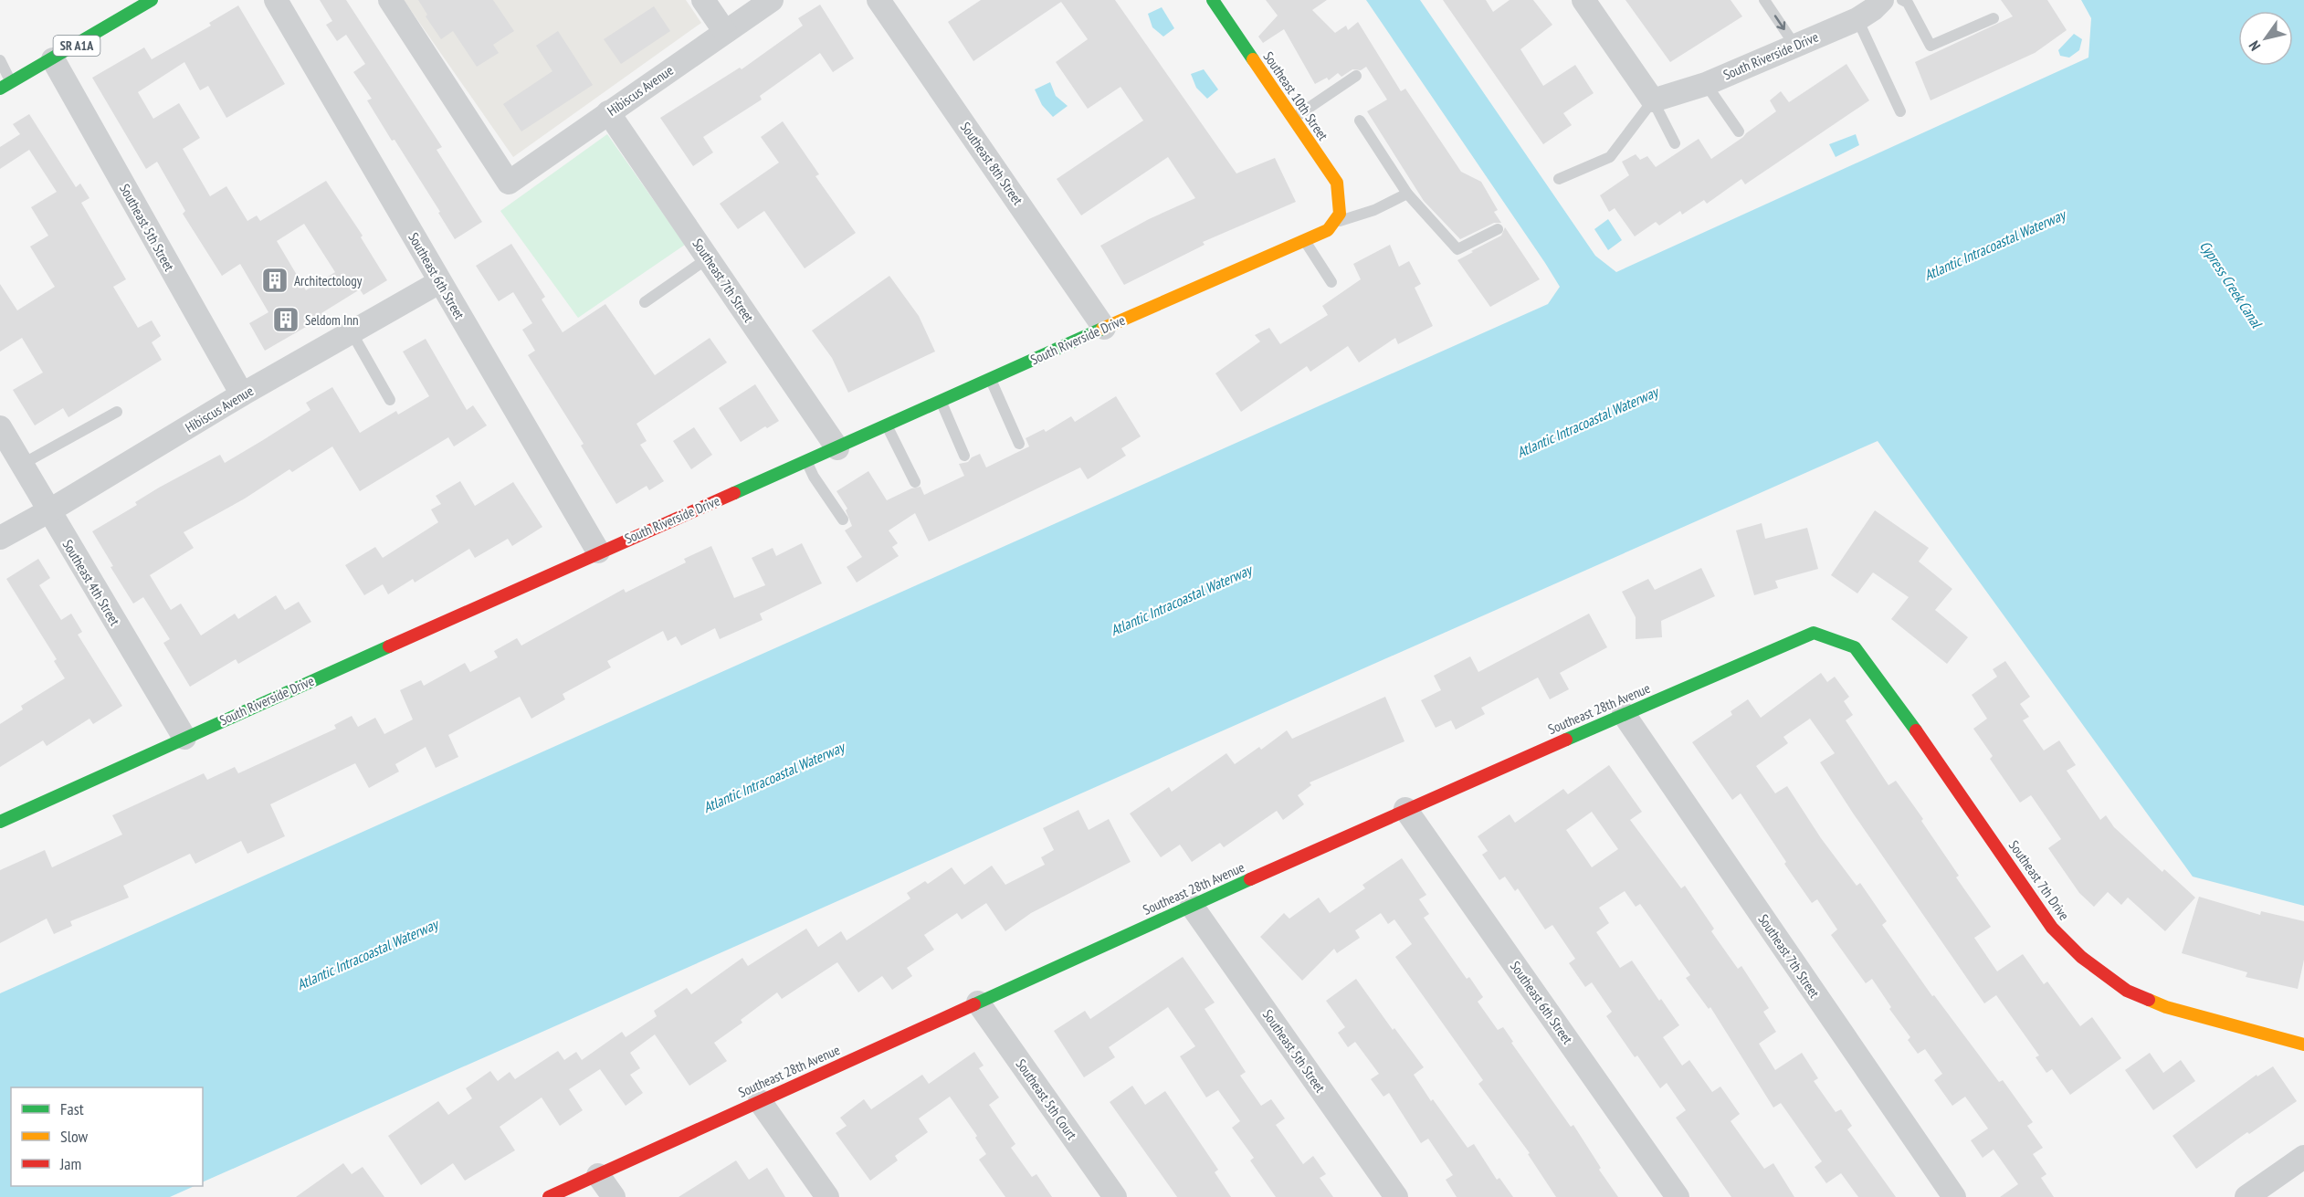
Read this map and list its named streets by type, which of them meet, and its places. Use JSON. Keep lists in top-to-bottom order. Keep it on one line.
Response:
{"streets":{"street":["SR A1A","South Riverside Drive","Hibiscus Avenue","Southeast 10th Street","Southeast 8th Street","Southeast 5th Street","Southeast 6th Street","Southeast 7th Street","Southeast 4th Street","Southeast 28th Avenue","Southeast 7th Drive","Southeast 5th Court"]},"crossings":[["SR A1A","Southeast 5th Street"],["South Riverside Drive","Southeast 10th Street"],["South Riverside Drive","Southeast 8th Street"],["South Riverside Drive","Southeast 6th Street"],["South Riverside Drive","Southeast 7th Street"],["South Riverside Drive","Southeast 4th Street"],["Hibiscus Avenue","Southeast 5th Street"],["Hibiscus Avenue","Southeast 6th Street"],["Hibiscus Avenue","Southeast 7th Street"],["Hibiscus Avenue","Southeast 4th Street"],["Southeast 5th Street","Southeast 28th Avenue"],["Southeast 6th Street","Southeast 28th Avenue"],["Southeast 7th Street","Southeast 28th Avenue"],["Southeast 28th Avenue","Southeast 7th Drive"],["Southeast 28th Avenue","Southeast 5th Court"]],"water":["Atlantic Intracoastal Waterway","Cypress Creek Canal"],"places":{"building":["Architectology","Seldom Inn"]},"legend":["Fast","Slow","Jam"],"north":"bottom left"}
